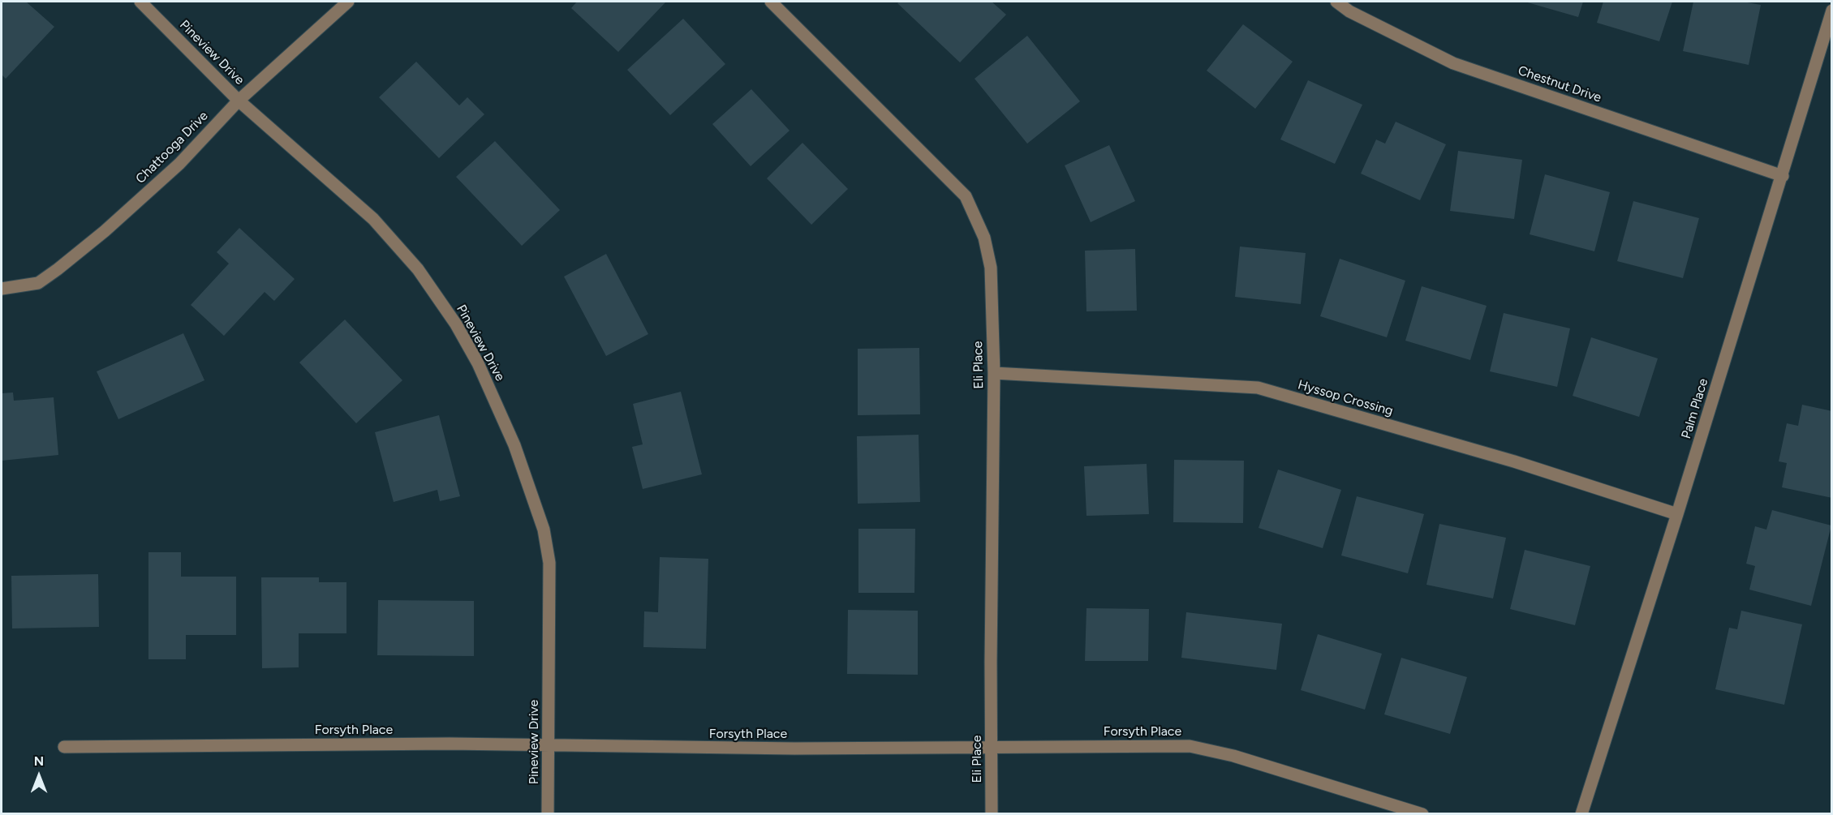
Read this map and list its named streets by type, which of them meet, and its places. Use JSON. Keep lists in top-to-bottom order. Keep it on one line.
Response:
{"streets":{"street":["Pineview Drive","Chestnut Drive","Chattooga Drive","Eli Place","Hyssop Crossing","Palm Place","Forsyth Place"]},"crossings":[["Pineview Drive","Chattooga Drive"],["Pineview Drive","Forsyth Place"],["Chestnut Drive","Palm Place"],["Eli Place","Hyssop Crossing"],["Eli Place","Forsyth Place"],["Hyssop Crossing","Palm Place"]],"north":"top"}
